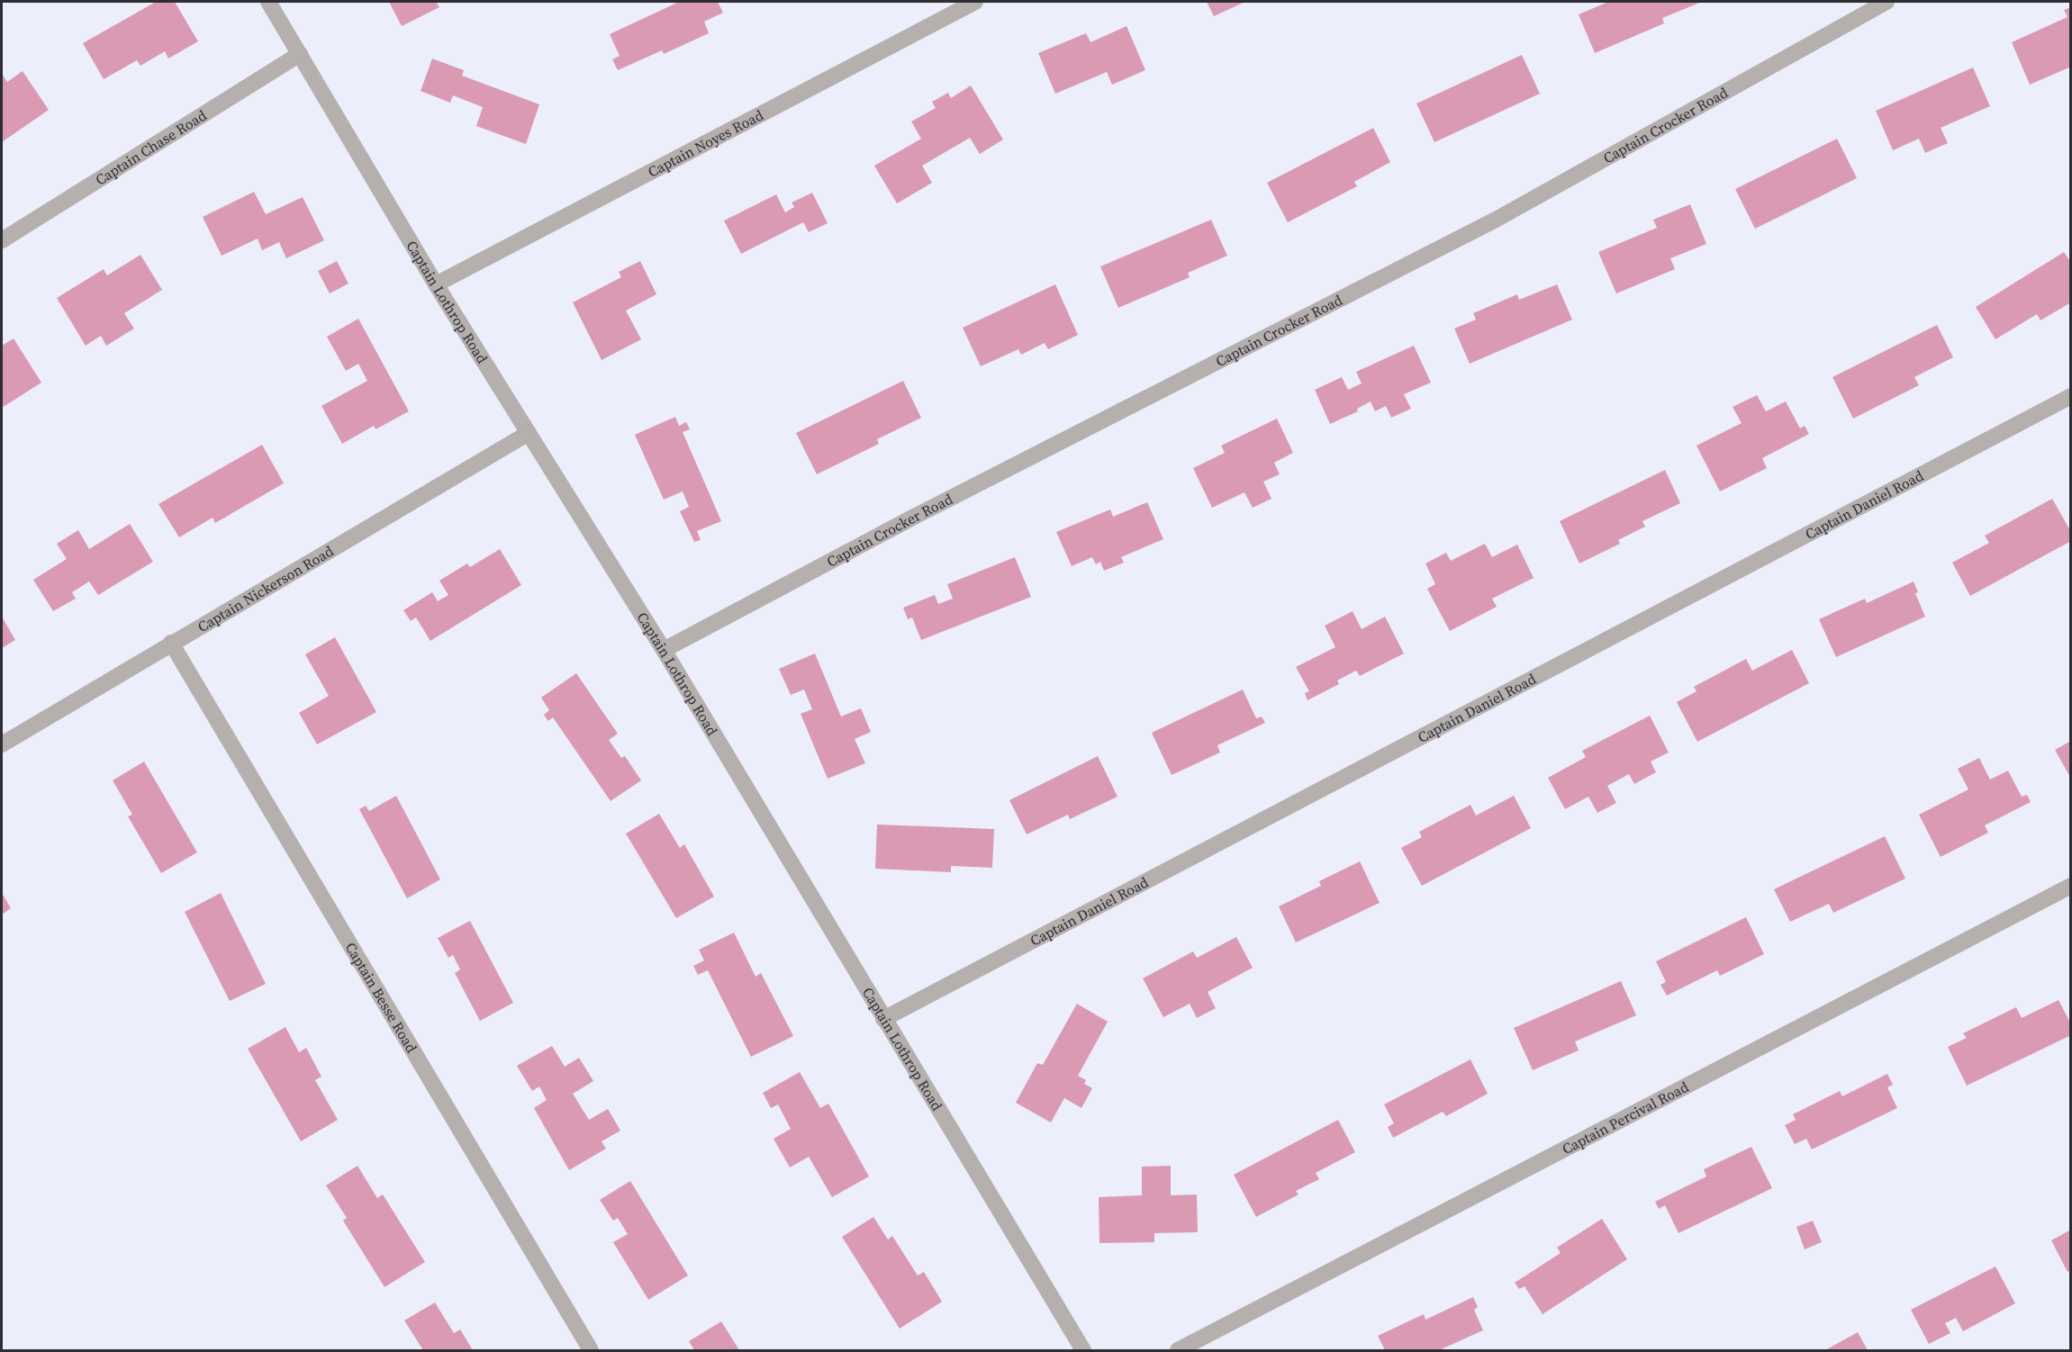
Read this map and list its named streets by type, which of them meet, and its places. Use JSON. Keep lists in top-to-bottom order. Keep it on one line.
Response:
{"streets":{"street":["Captain Crocker Road","Captain Noyes Road","Captain Chase Road","Captain Lothrop Road","Captain Daniel Road","Captain Nickerson Road","Captain Besse Road","Captain Percival Road"]},"crossings":[["Captain Crocker Road","Captain Lothrop Road"],["Captain Noyes Road","Captain Lothrop Road"],["Captain Chase Road","Captain Lothrop Road"],["Captain Lothrop Road","Captain Daniel Road"],["Captain Lothrop Road","Captain Nickerson Road"],["Captain Nickerson Road","Captain Besse Road"]]}
